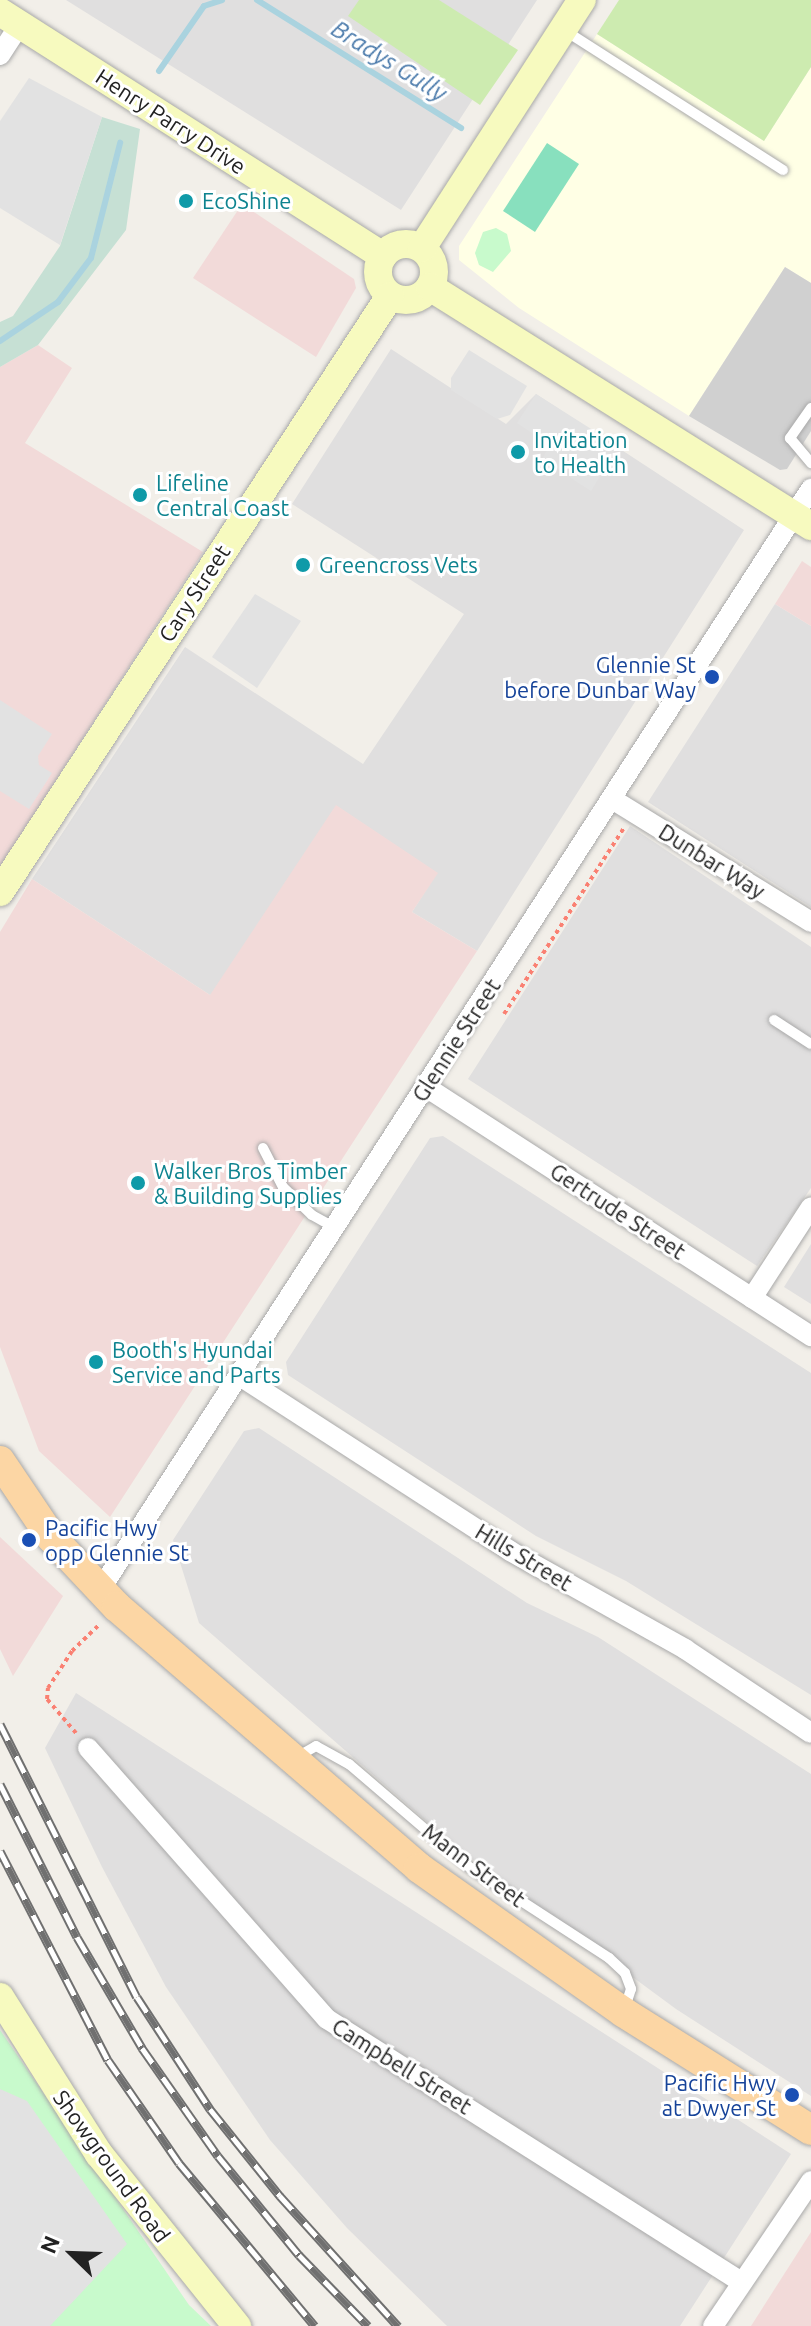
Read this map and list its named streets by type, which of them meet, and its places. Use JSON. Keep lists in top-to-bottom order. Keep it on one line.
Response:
{"streets":{"main road":["Mann Street"],"street":["Henry Parry Drive","Cary Street","Dunbar Way","Glennie Street","Gertrude Street","Hills Street","Campbell Street","Showground Road"]},"crossings":[["Henry Parry Drive","Cary Street"],["Dunbar Way","Glennie Street"],["Glennie Street","Gertrude Street"],["Glennie Street","Hills Street"],["Glennie Street","Mann Street"]],"water":["Bradys Gully"],"places":["EcoShine","Invitation to Health","Lifeline Central Coast","Greencross Vets","Glennie St before Dunbar Way","Walker Bros Timber & Building Supplies","Booth's Hyundai Service and Parts","Pacific Hwy opp Glennie St","Pacific Hwy at Dwyer St"],"north":"top left"}
